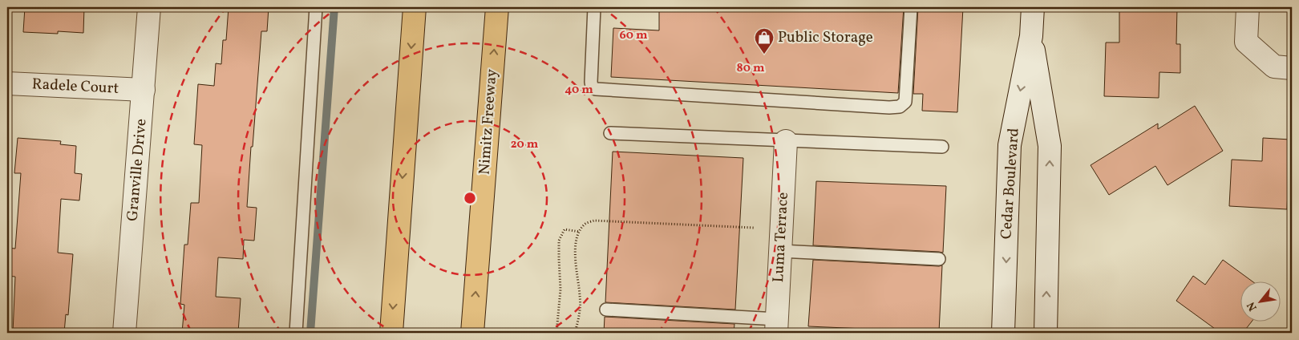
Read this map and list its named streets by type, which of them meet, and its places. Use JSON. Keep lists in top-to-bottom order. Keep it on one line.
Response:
{"streets":{"highway":["Nimitz Freeway"],"street":["Radele Court","Granville Drive","Cedar Boulevard","Luma Terrace"]},"crossings":[["Radele Court","Granville Drive"]],"places":{"shop":["Public Storage"]},"north":"bottom left","rings":["60 m","80 m","40 m","20 m"]}
